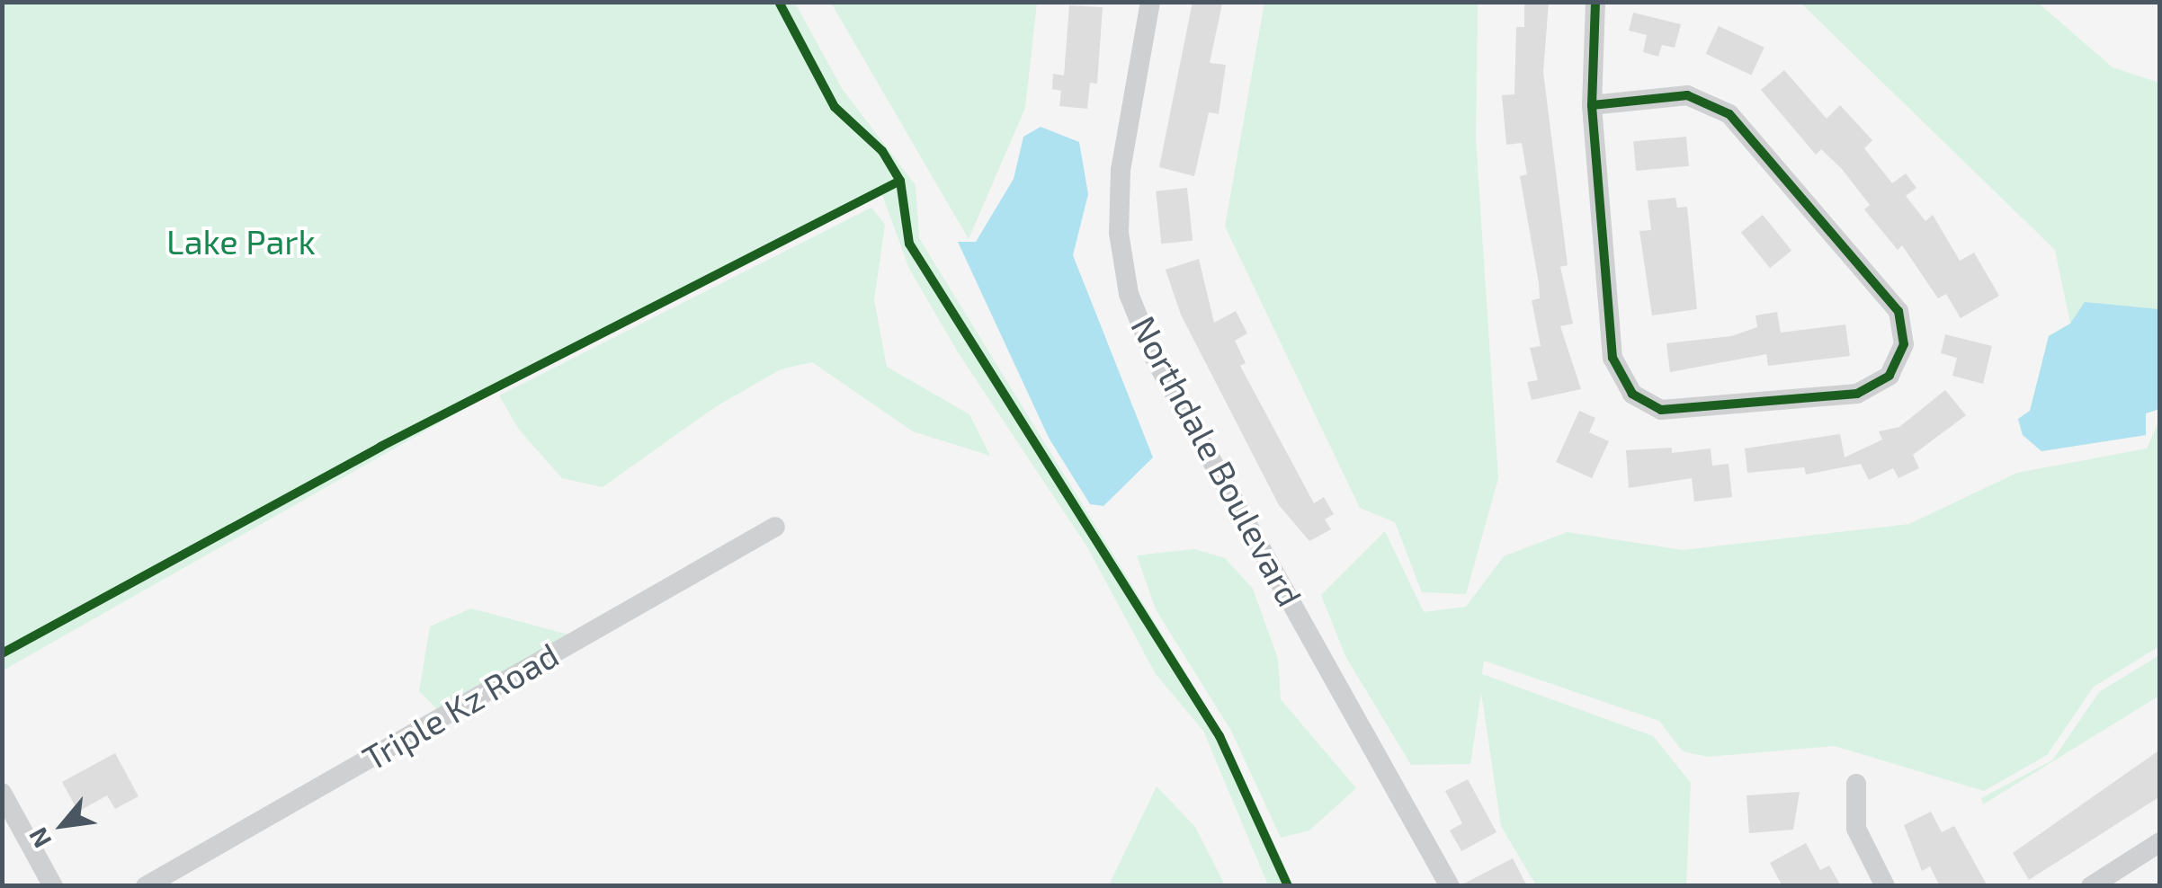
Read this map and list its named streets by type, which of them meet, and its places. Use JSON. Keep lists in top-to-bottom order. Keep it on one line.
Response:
{"streets":{"street":["Northdale Boulevard","Triple Kz Road"]},"parks":["Lake Park"],"north":"bottom left"}
